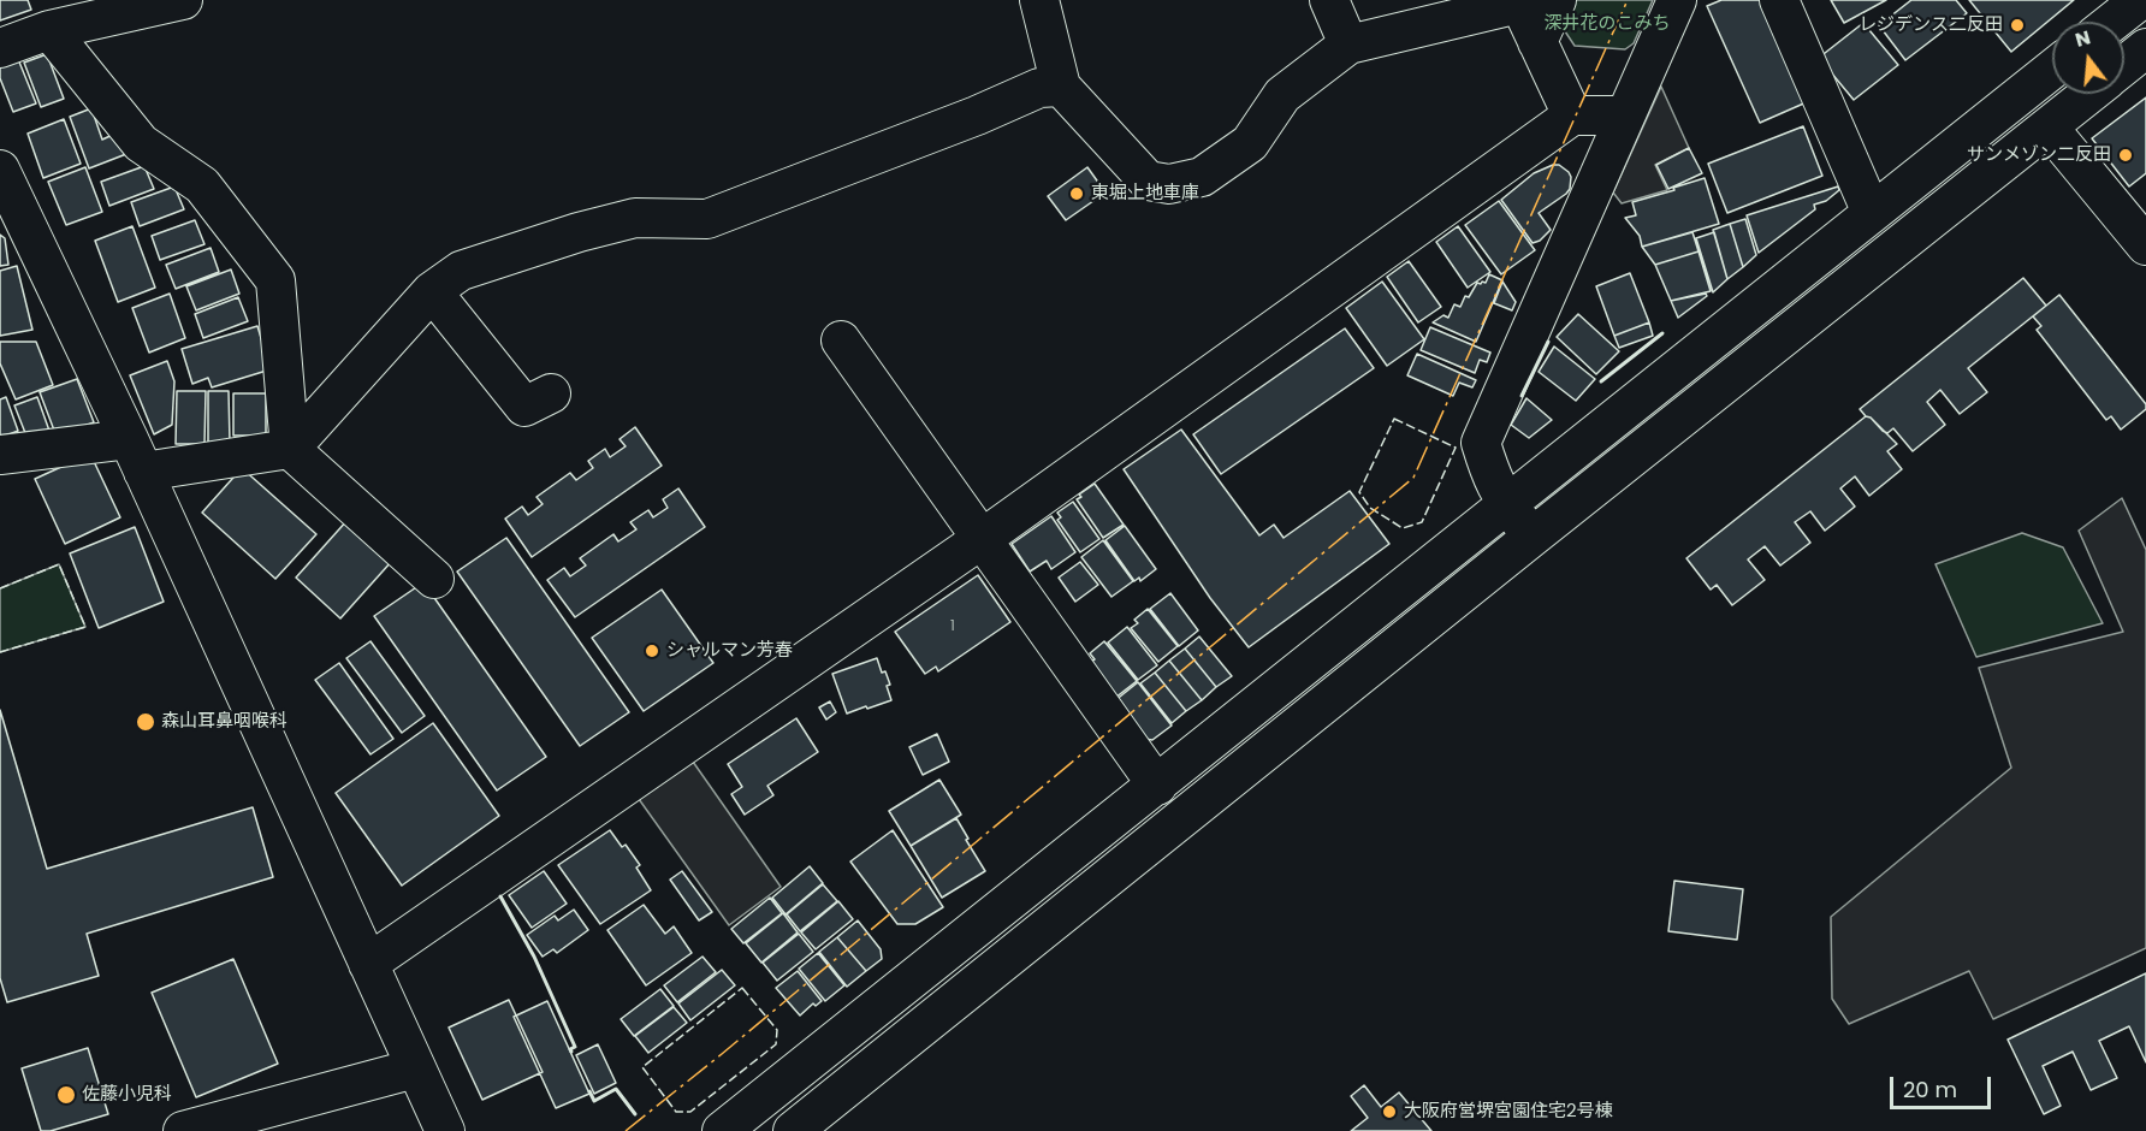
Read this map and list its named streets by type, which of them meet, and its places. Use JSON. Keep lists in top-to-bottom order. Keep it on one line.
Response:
{"parks":["深井花のこみち"],"places":["レジデンス二反田","サンメゾン二反田","東堀上地車庫","シャルマン芳春","森山耳鼻咽喉科","佐藤小児科","大阪府営堺宮園住宅2号棟"],"house_numbers":["1"],"scale_bar":"20 m","north":"top"}
